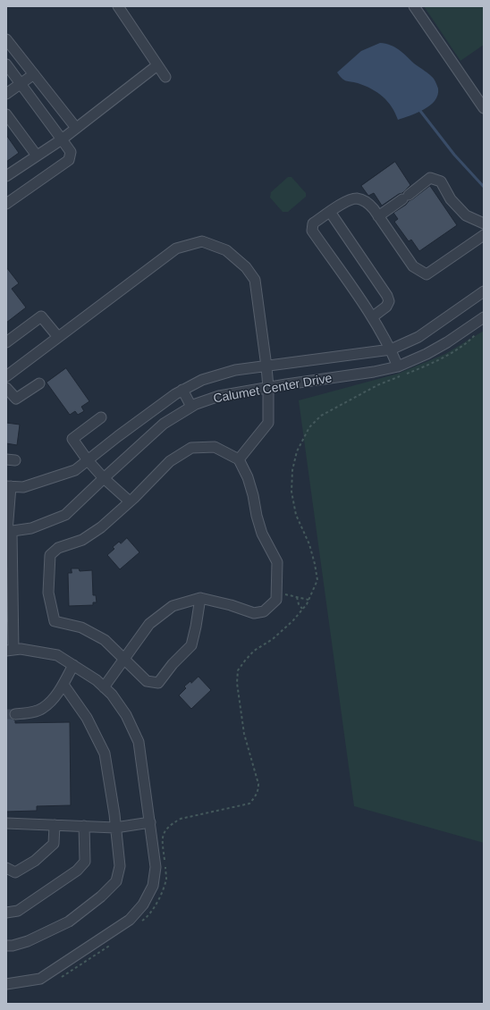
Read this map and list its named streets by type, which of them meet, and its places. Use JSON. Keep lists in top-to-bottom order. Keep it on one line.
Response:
{"streets":{"street":["Calumet Center Drive"]}}
